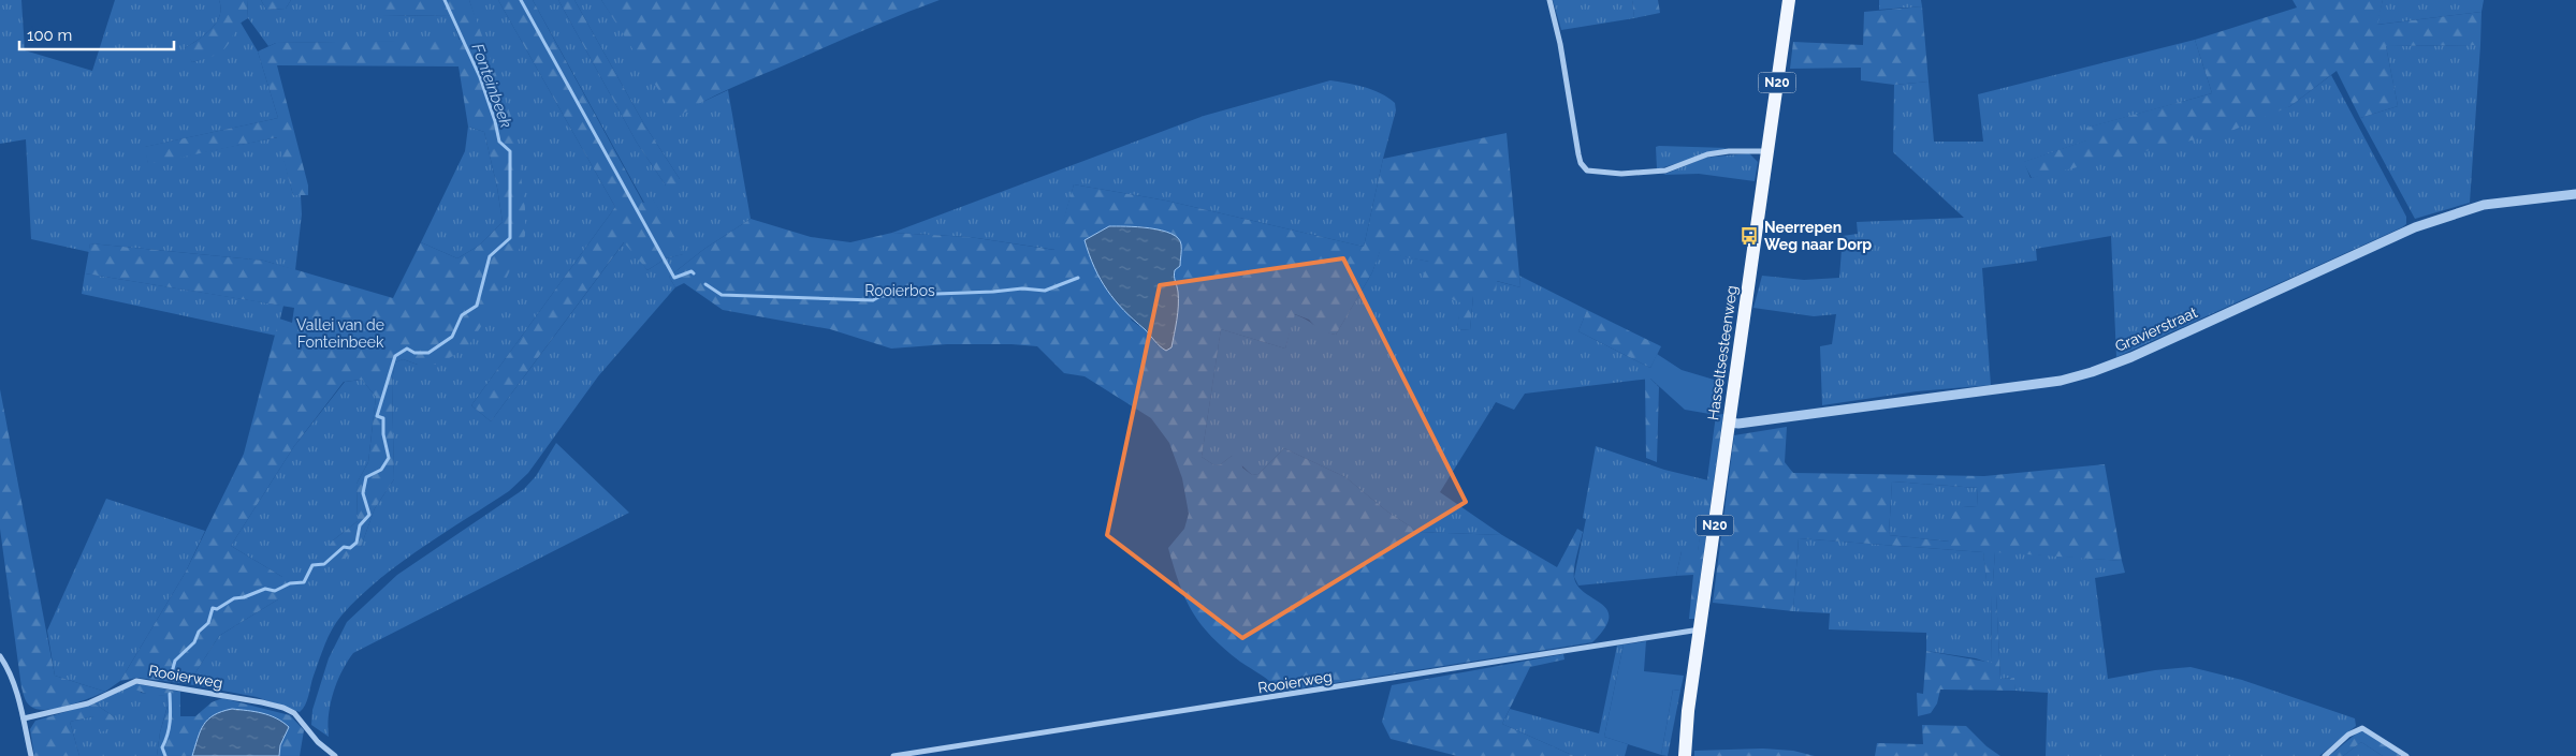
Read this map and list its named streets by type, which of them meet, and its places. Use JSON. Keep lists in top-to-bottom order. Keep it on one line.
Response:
{"streets":{"main road":["N20","Hasseltsesteenweg"],"street":["Gravierstraat","Rooierweg"]},"crossings":[["Gravierstraat","Hasseltsesteenweg"],["Hasseltsesteenweg","Rooierweg"]],"water":["Fonteinbeek"],"parks":["Rooierbos","Vallei van de Fonteinbeek"],"places":{"bus stop":["Neerrepen Weg naar Dorp"]},"scale_bar":"100 m"}
